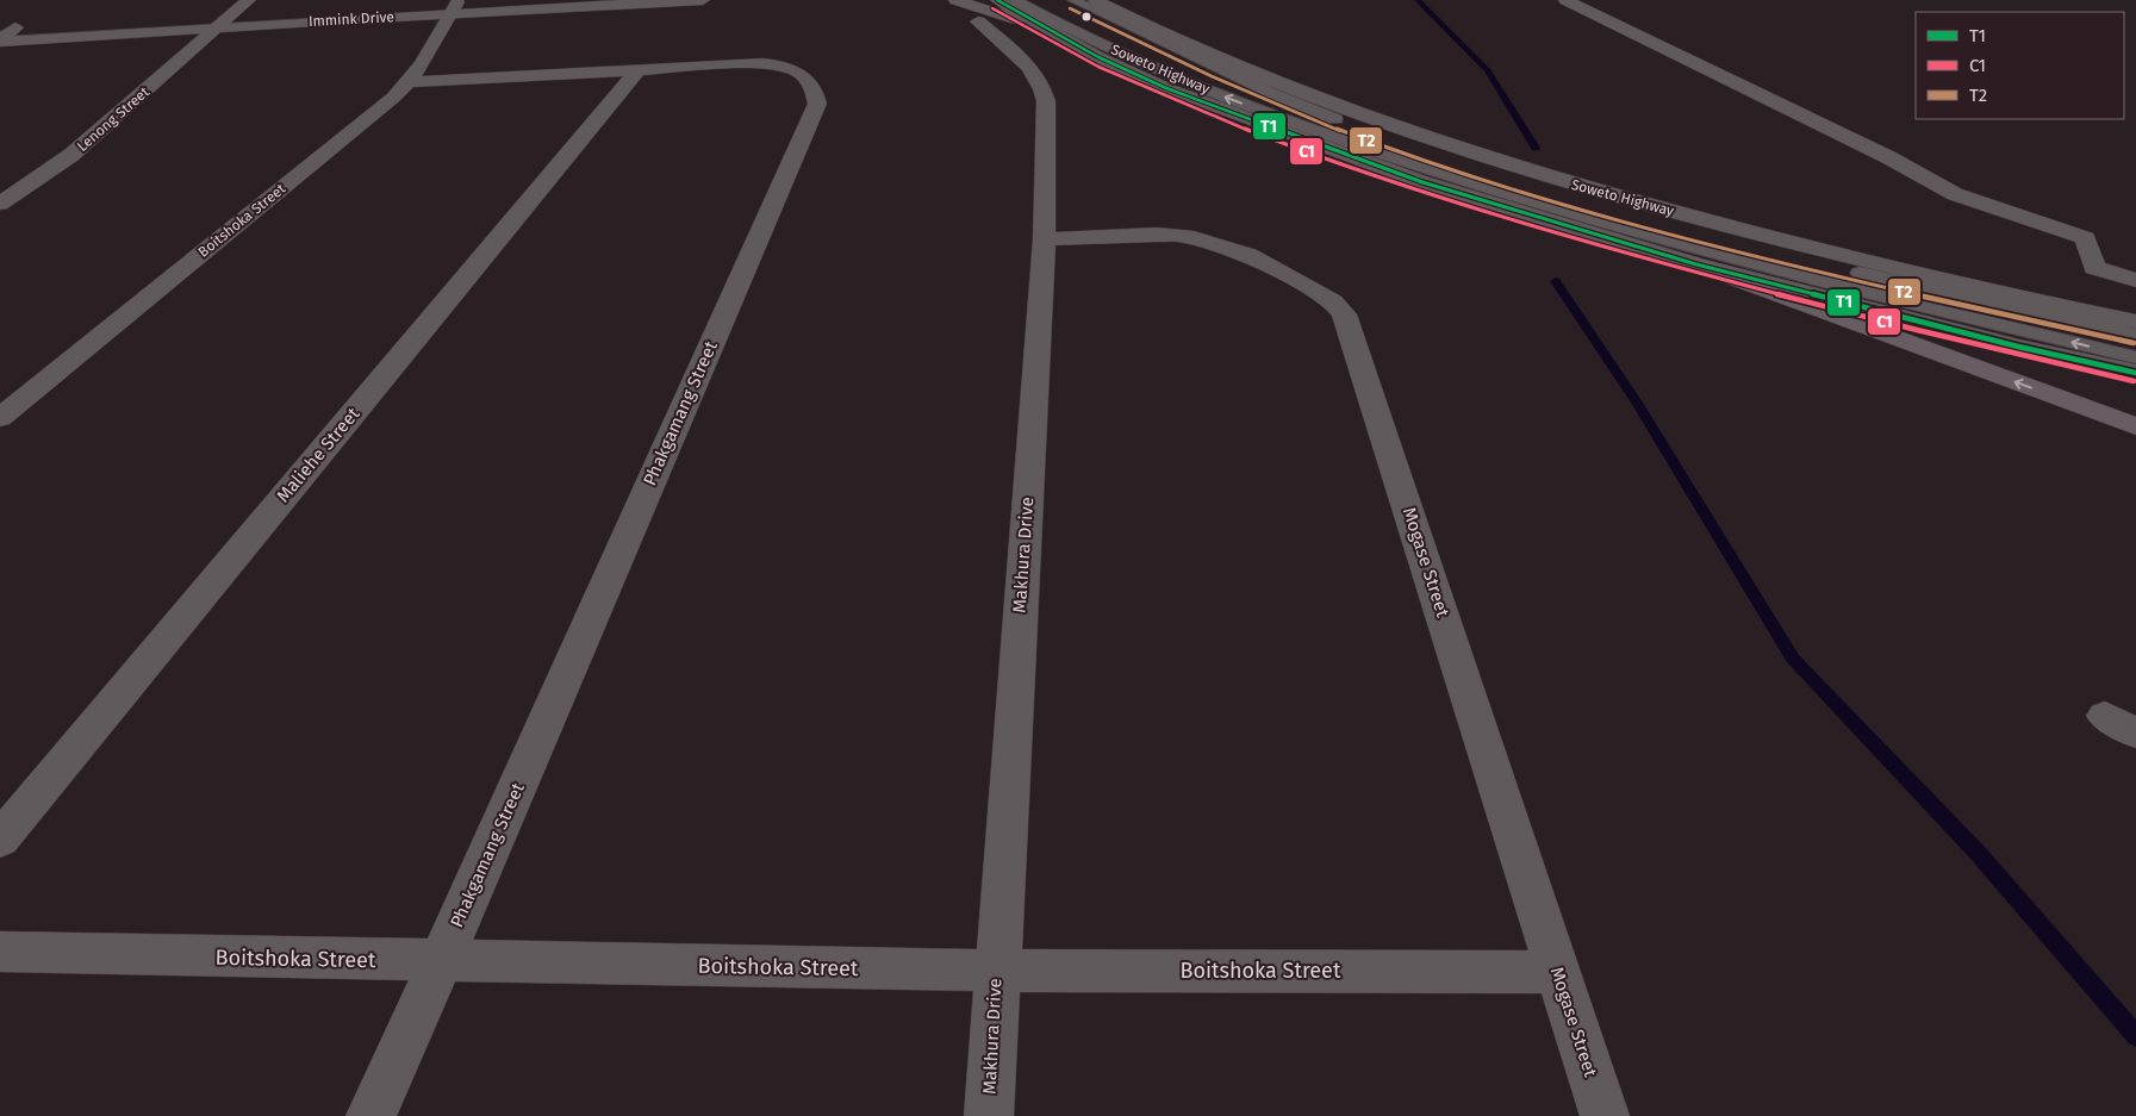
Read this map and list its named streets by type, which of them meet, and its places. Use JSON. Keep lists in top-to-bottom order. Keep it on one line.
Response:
{"streets":{"street":["Immink Drive","Soweto Highway","Lenong Street","Boitshoka Street","Phakgamang Street","Maliehe Street","Makhura Drive","Mogase Street"]},"crossings":[["Immink Drive","Lenong Street"],["Immink Drive","Boitshoka Street"],["Soweto Highway","Makhura Drive"],["Boitshoka Street","Phakgamang Street"],["Boitshoka Street","Makhura Drive"],["Boitshoka Street","Mogase Street"],["Phakgamang Street","Maliehe Street"],["Makhura Drive","Mogase Street"]],"lines":["transit line T1","transit line C1","transit line T2"],"legend":["T1","C1","T2"]}
